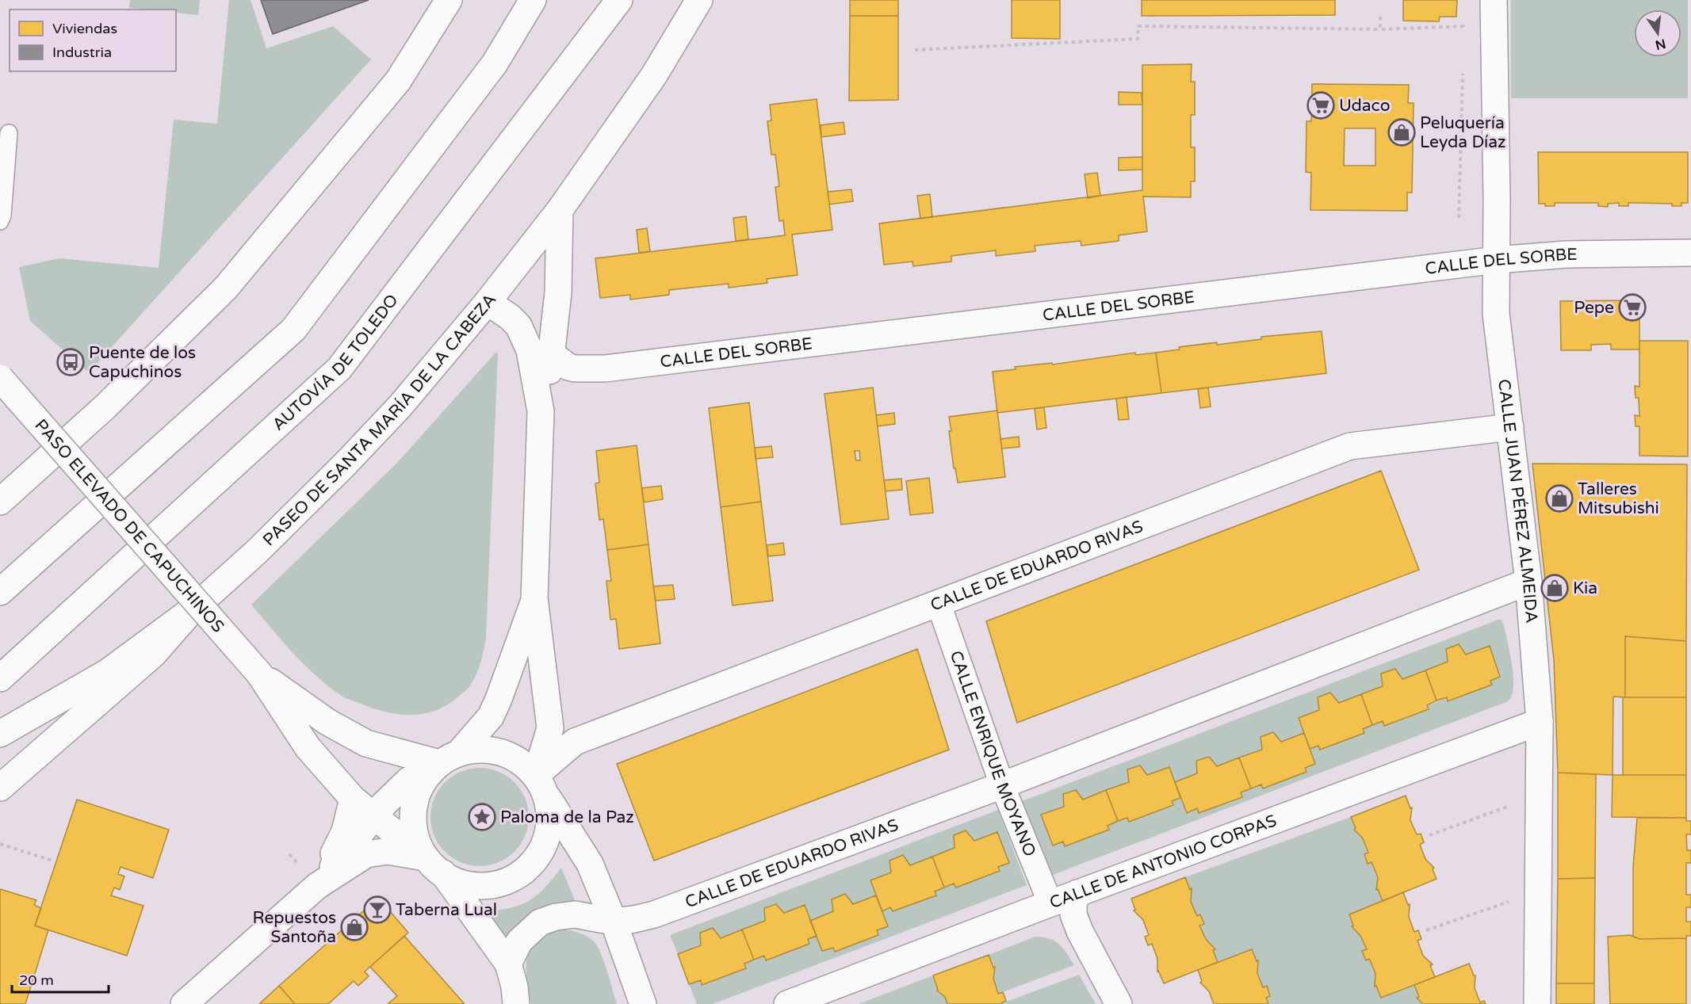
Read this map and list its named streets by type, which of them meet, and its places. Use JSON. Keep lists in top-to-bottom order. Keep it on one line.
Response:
{"streets":{"main road":["CALLE DEL SORBE","AUTOVÍA DE TOLEDO","PASEO DE SANTA MARÍA DE LA CABEZA","CALLE JUAN PÉREZ ALMEIDA","PASO ELEVADO DE CAPUCHINOS","CALLE DE EDUARDO RIVAS","CALLE DE ANTONIO CORPAS"],"street":["CALLE ENRIQUE MOYANO"]},"crossings":[["CALLE DEL SORBE","CALLE JUAN PÉREZ ALMEIDA"],["CALLE JUAN PÉREZ ALMEIDA","CALLE DE EDUARDO RIVAS"],["CALLE JUAN PÉREZ ALMEIDA","CALLE DE ANTONIO CORPAS"],["PASO ELEVADO DE CAPUCHINOS","CALLE DE EDUARDO RIVAS"],["CALLE DE EDUARDO RIVAS","CALLE ENRIQUE MOYANO"],["CALLE ENRIQUE MOYANO","CALLE DE ANTONIO CORPAS"]],"places":{"supermarket":["Udaco","Pepe"],"shop":["Peluquería Leyda Díaz","Talleres Mitsubishi","Kia","Repuestos Santoña"],"bus stop":["Puente de los Capuchinos"],"place":["Paloma de la Paz"],"bar":["Taberna Lual"]},"legend":["Viviendas","Industria"],"scale_bar":"20 m","north":"bottom"}
